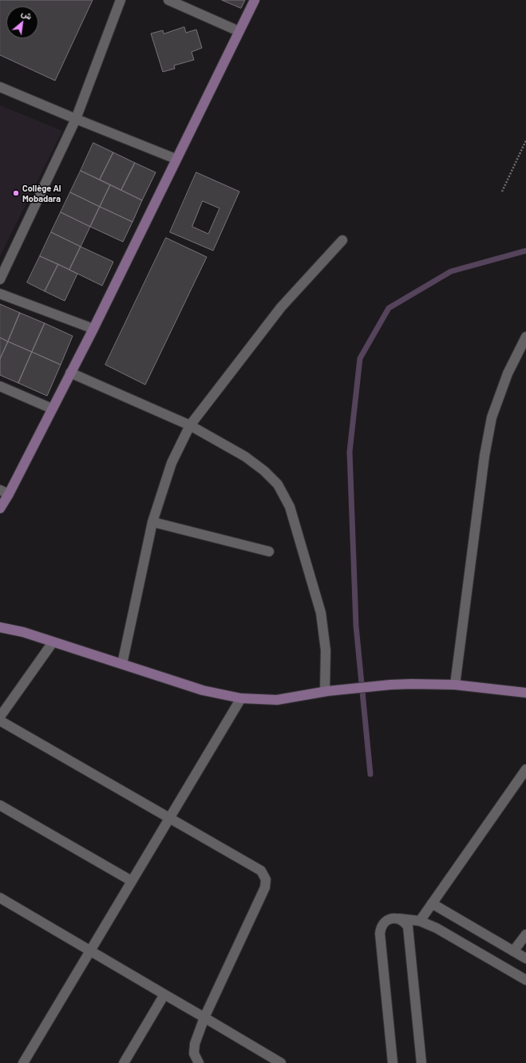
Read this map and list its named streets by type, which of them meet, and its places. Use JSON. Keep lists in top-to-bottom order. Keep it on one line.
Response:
{"places":["Collège Al Mobadara"],"north":"top right"}
